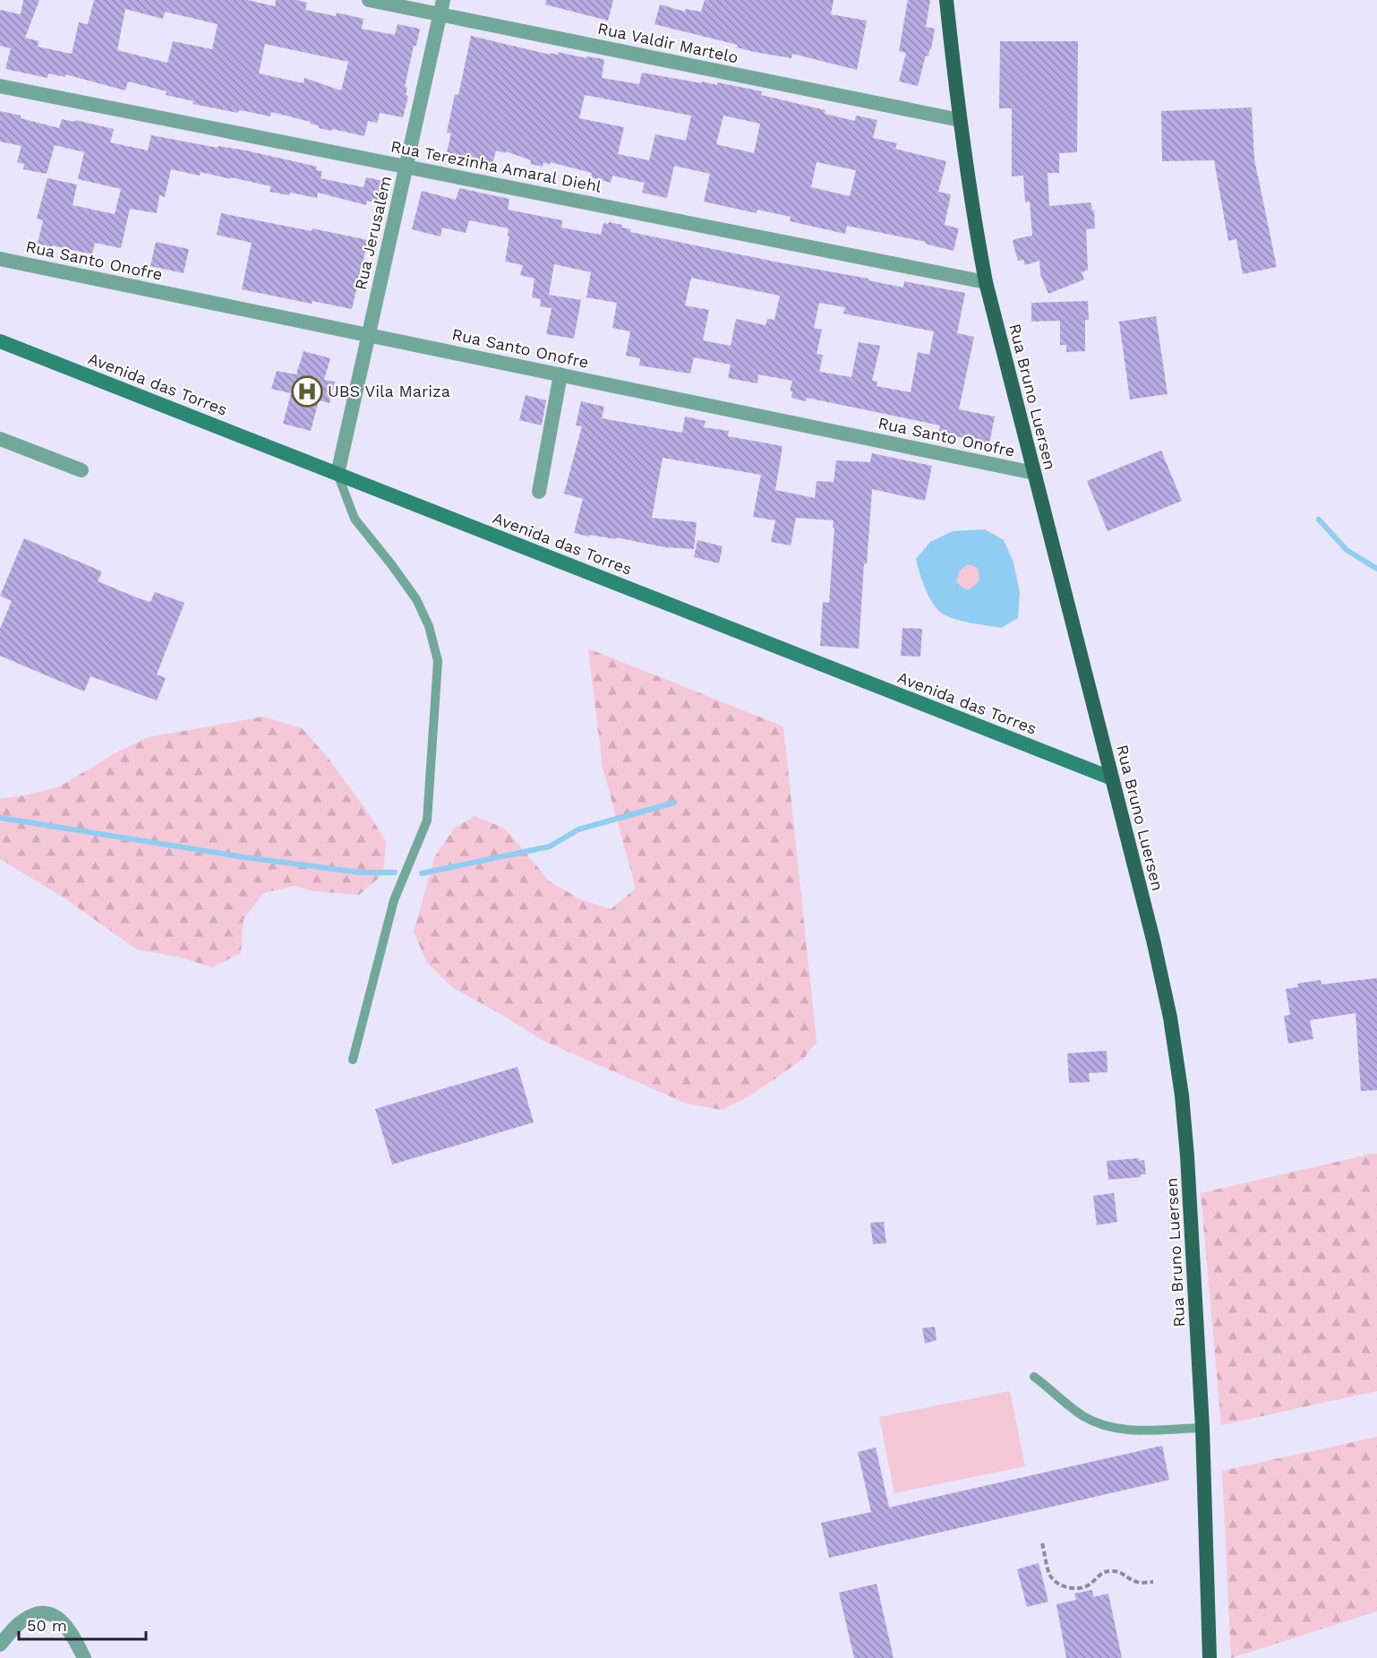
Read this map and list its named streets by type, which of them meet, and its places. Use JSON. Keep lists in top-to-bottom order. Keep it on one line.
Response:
{"streets":{"main road":["Avenida das Torres","Rua Bruno Luersen"],"street":["Rua Valdir Martelo","Rua Terezinha Amaral Diehl","Rua Jerusalém","Rua Santo Onofre"]},"crossings":[["Rua Valdir Martelo","Rua Jerusalém"],["Rua Valdir Martelo","Rua Bruno Luersen"],["Rua Terezinha Amaral Diehl","Rua Jerusalém"],["Rua Terezinha Amaral Diehl","Rua Bruno Luersen"],["Rua Jerusalém","Rua Santo Onofre"],["Rua Jerusalém","Avenida das Torres"],["Rua Santo Onofre","Rua Bruno Luersen"],["Avenida das Torres","Rua Bruno Luersen"]],"places":{"hospital":["UBS Vila Mariza"]},"scale_bar":"50 m"}
